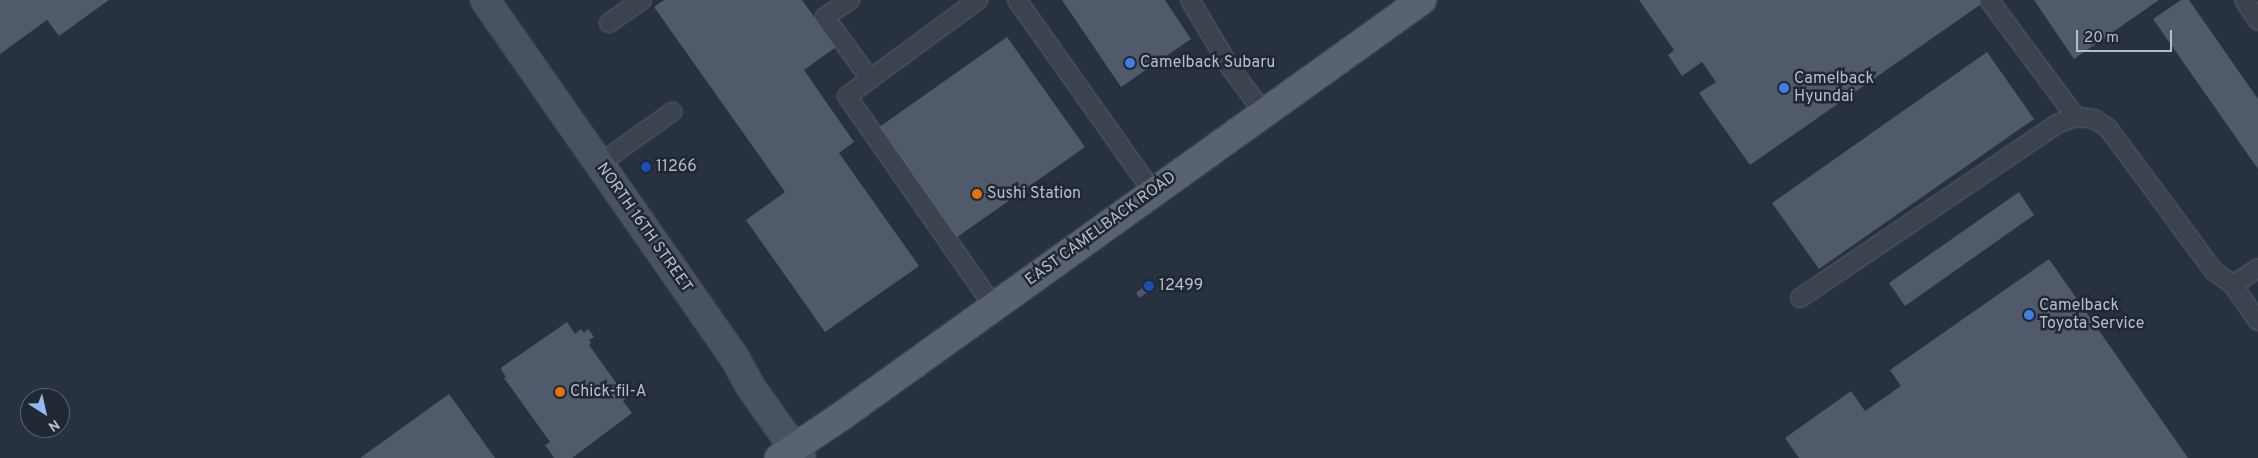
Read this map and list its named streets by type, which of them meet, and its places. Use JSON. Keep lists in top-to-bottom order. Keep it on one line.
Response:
{"streets":{"main road":["NORTH 16TH STREET","EAST CAMELBACK ROAD"]},"crossings":[["NORTH 16TH STREET","EAST CAMELBACK ROAD"]],"places":["Camelback Subaru","Camelback Hyundai","11266","Sushi Station","12499","Camelback Toyota Service","Chick-fil-A"],"scale_bar":"20 m","north":"bottom right"}
